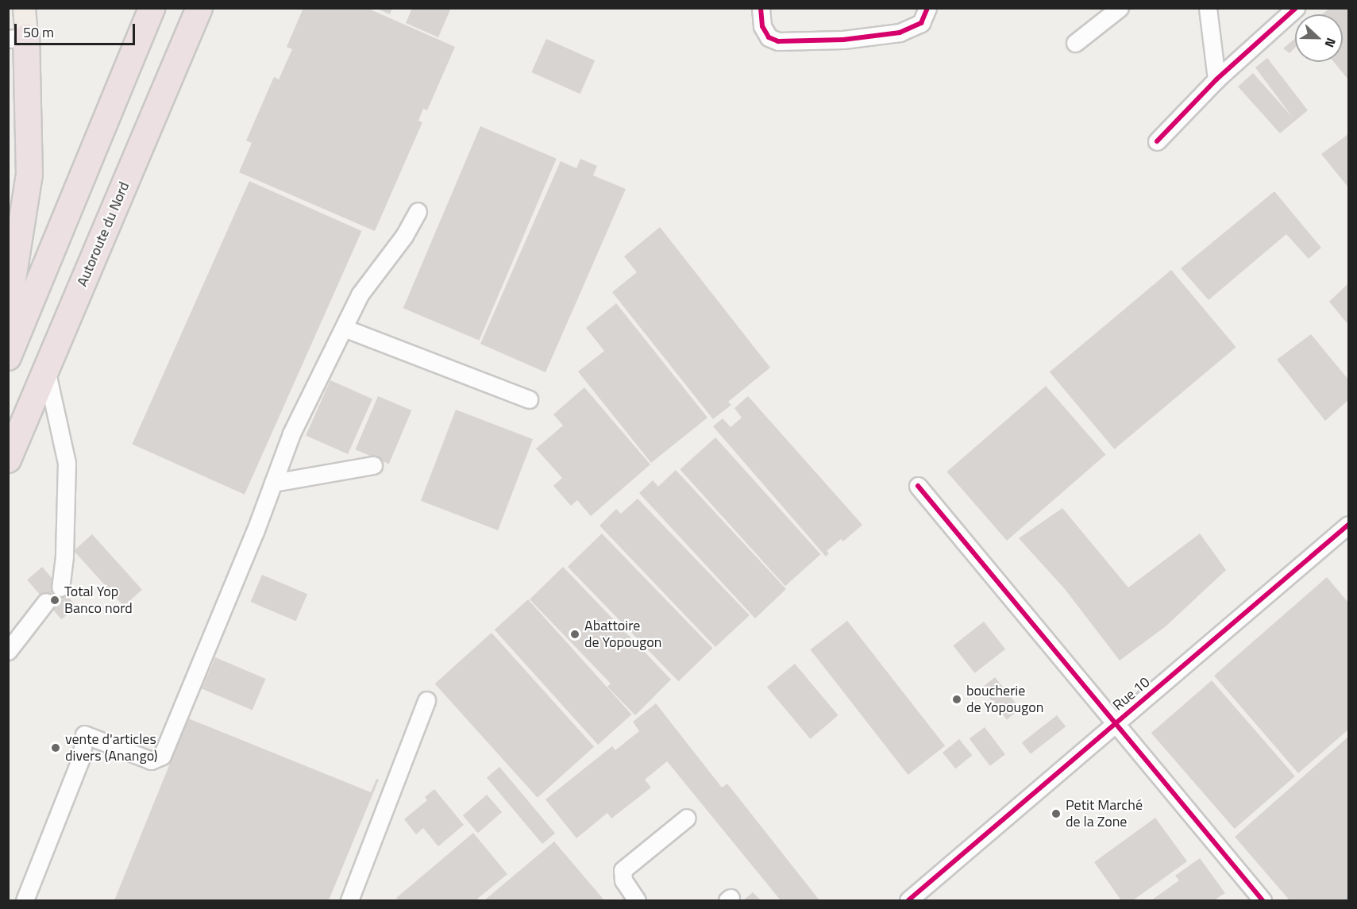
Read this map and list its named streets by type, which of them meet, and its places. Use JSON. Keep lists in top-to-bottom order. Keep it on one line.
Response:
{"streets":{"highway":["Autoroute du Nord"],"street":["Rue 10"]},"places":["Total Yop Banco nord","Abattoire de Yopougon","boucherie de Yopougon","vente d'articles divers (Anango)","Petit Marché de la Zone"],"scale_bar":"50 m","north":"right"}
